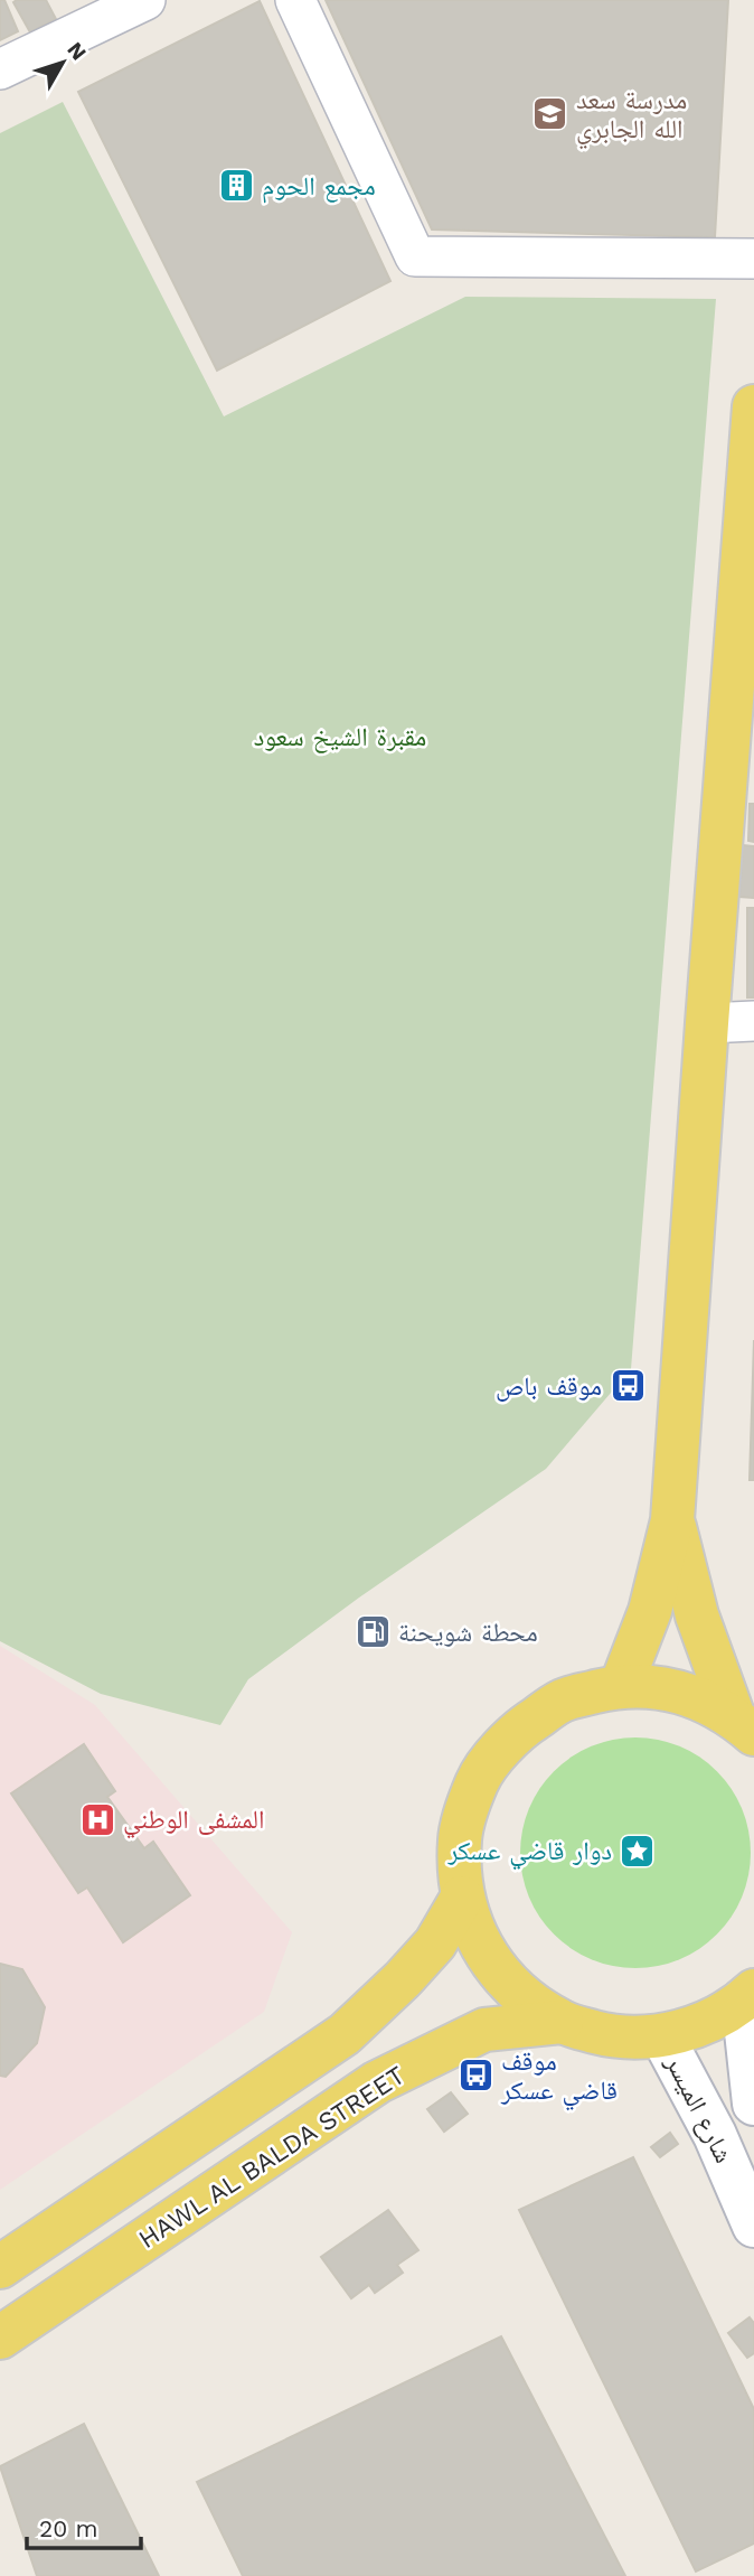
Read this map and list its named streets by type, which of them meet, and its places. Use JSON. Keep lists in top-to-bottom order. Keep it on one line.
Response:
{"streets":{"main road":["شارع الميسر","HAWL AL BALDA STREET"]},"parks":["مقبرة الشيخ سعود"],"places":{"school or university":["مدرسة سعد الله الجابري"],"building":["مجمع الحوم"],"bus stop":["موقف باص","موقف قاضي عسكر"],"fuel station":["محطة شويحنة"],"hospital":["المشفى الوطني"],"place":["دوار قاضي عسكر"]},"scale_bar":"20 m","north":"top right"}
